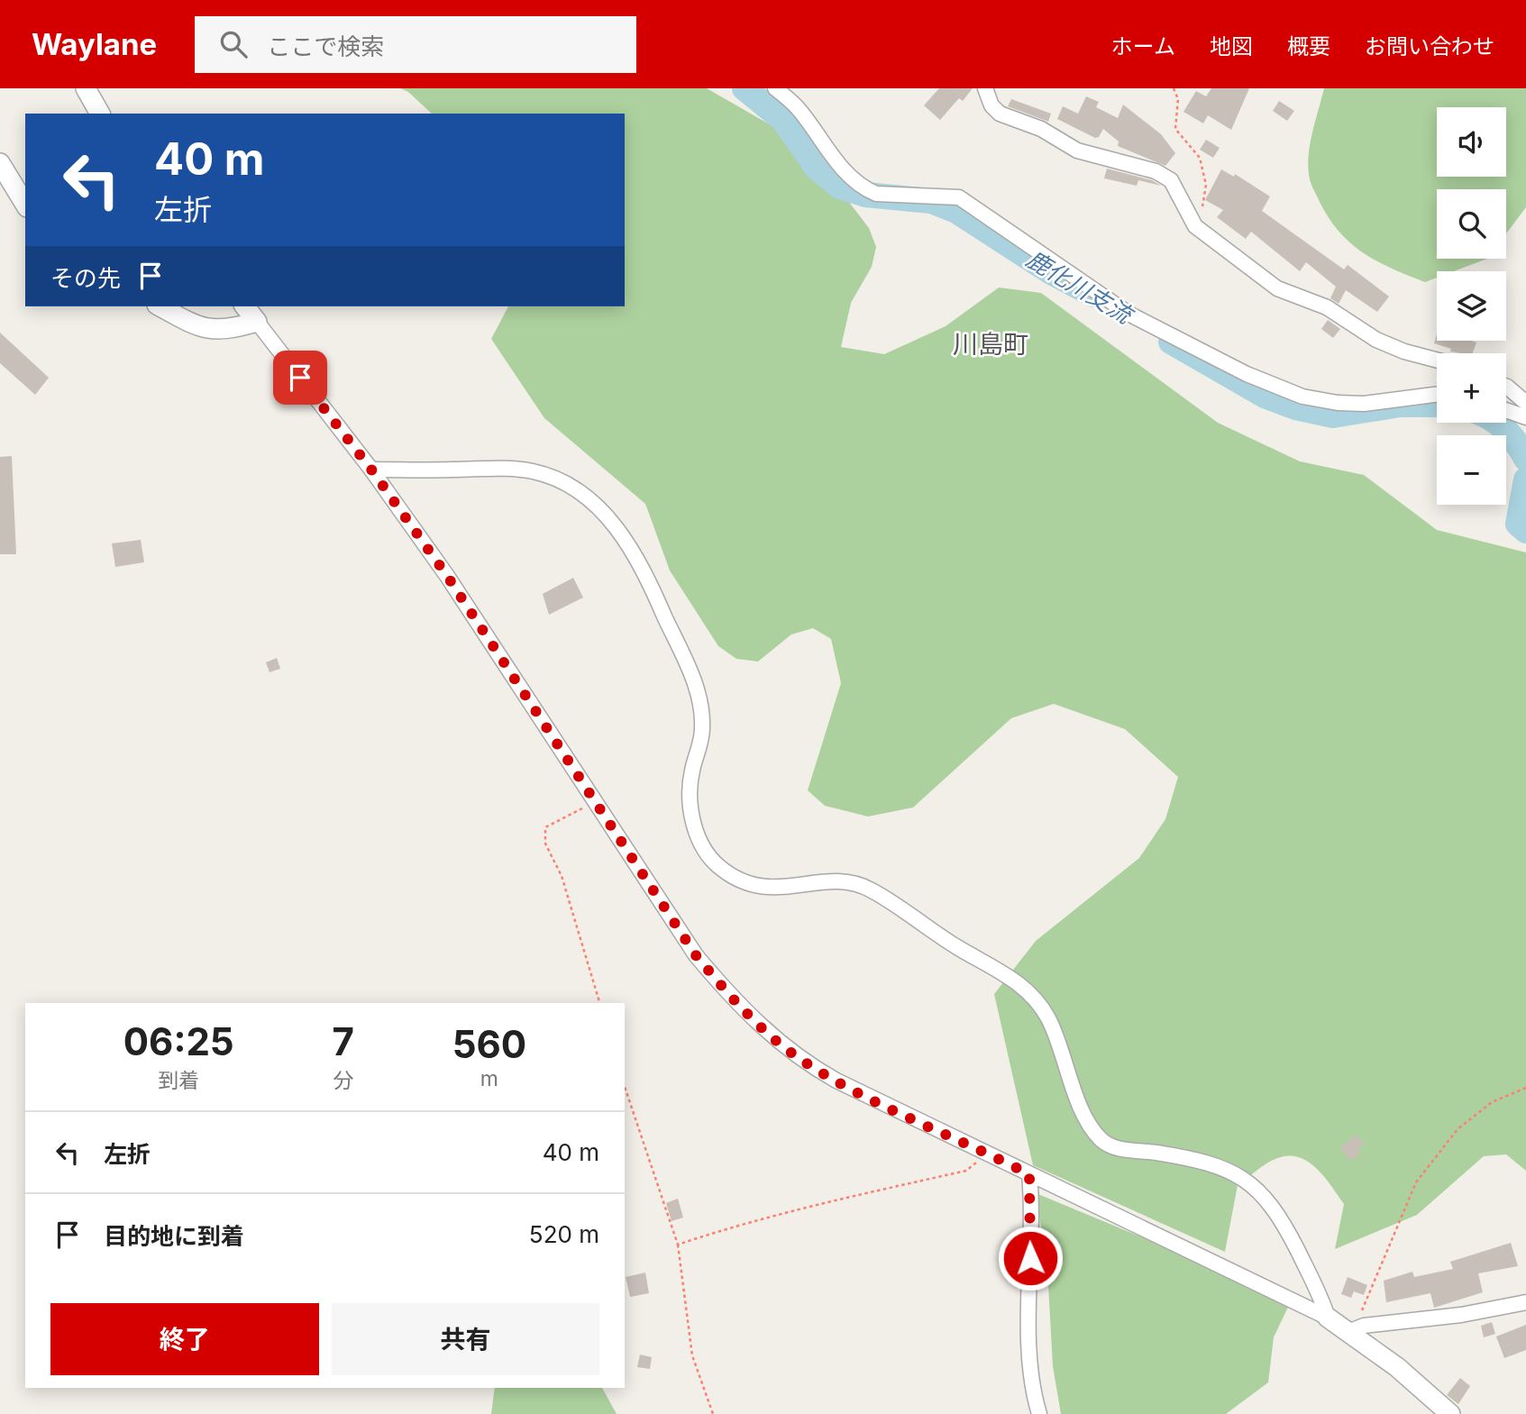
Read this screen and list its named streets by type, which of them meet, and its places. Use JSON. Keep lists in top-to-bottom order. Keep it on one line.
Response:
{"districts":["川島町"],"water":["鹿化川支流"],"page":{"header":"Waylane","search":"ここで検索","nav":["ホーム","地図","概要","お問い合わせ"],"map_buttons":["+","−"],"turn":["40 m","左折"],"then":"その先","eta":["06:25","到着","7","分","560","m"],"list":[{"name":"左折","value":"40 m"},{"name":"目的地に到着","value":"520 m"}],"buttons":["終了","共有"]}}
